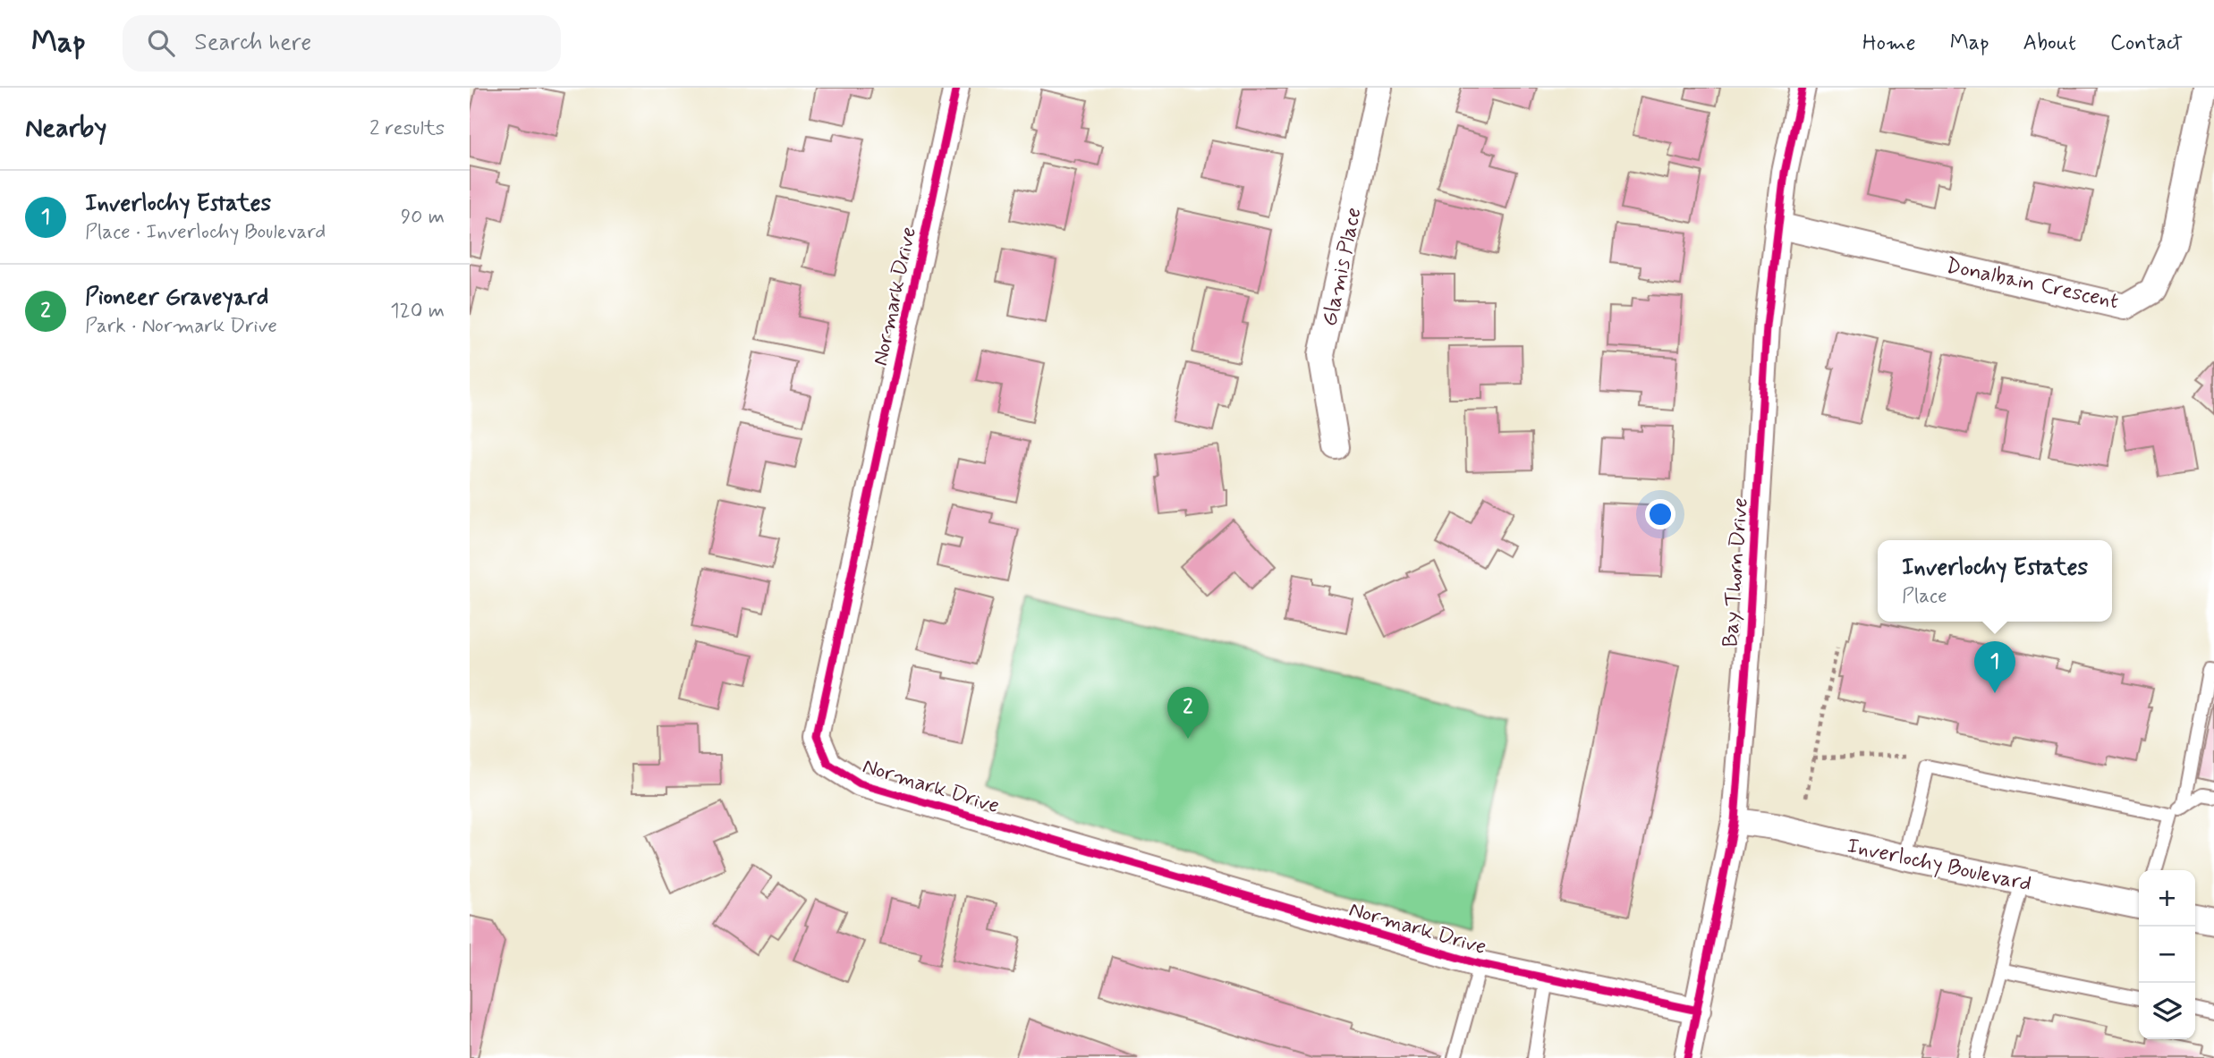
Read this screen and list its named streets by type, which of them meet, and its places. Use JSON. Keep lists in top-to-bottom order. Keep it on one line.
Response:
{"streets":{"street":["Glamis Place","Donalbain Crescent","Normark Drive","Bay Thorn Drive","Inverlochy Boulevard"]},"crossings":[["Donalbain Crescent","Bay Thorn Drive"],["Normark Drive","Bay Thorn Drive"],["Bay Thorn Drive","Inverlochy Boulevard"]],"page":{"header":"Map","search":"Search here","nav":["Home","Map","About","Contact"],"heading":["Nearby","2 results"],"list":[{"mark":"1","name":"Inverlochy Estates","note":"Place · Inverlochy Boulevard","value":"90 m"},{"mark":"2","name":"Pioneer Graveyard","note":"Park · Normark Drive","value":"120 m"}],"popup":["Inverlochy Estates","Place"],"pins":["1","2"],"map_buttons":["+","−"]}}
